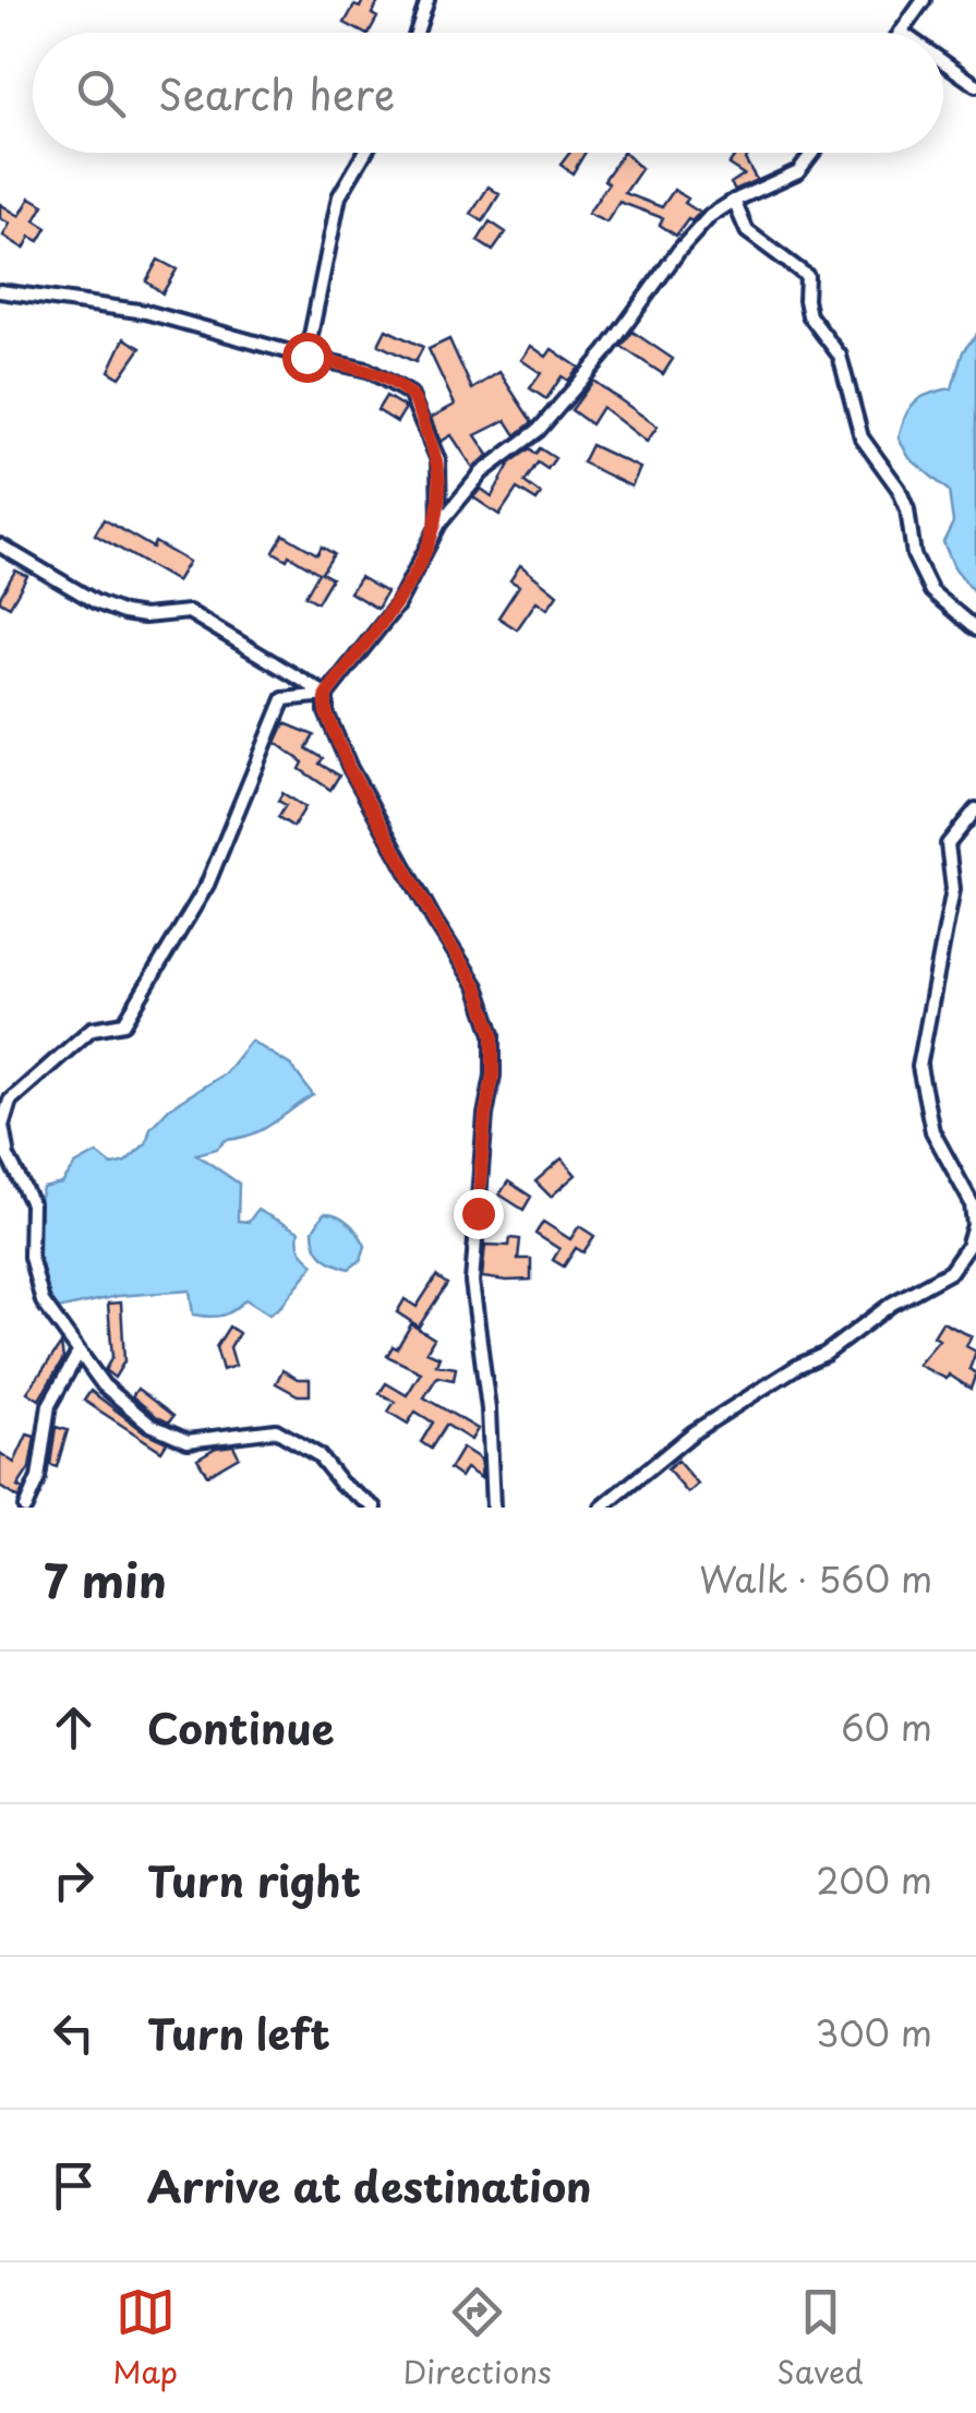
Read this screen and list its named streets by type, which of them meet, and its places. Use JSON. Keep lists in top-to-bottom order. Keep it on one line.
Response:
{"page":{"search":"Search here","heading":["7 min","Walk · 560 m"],"list":[["Continue","60 m"],["Turn right","200 m"],["Turn left","300 m"],"Arrive at destination"],"nav":["Map","Directions","Saved"]}}
